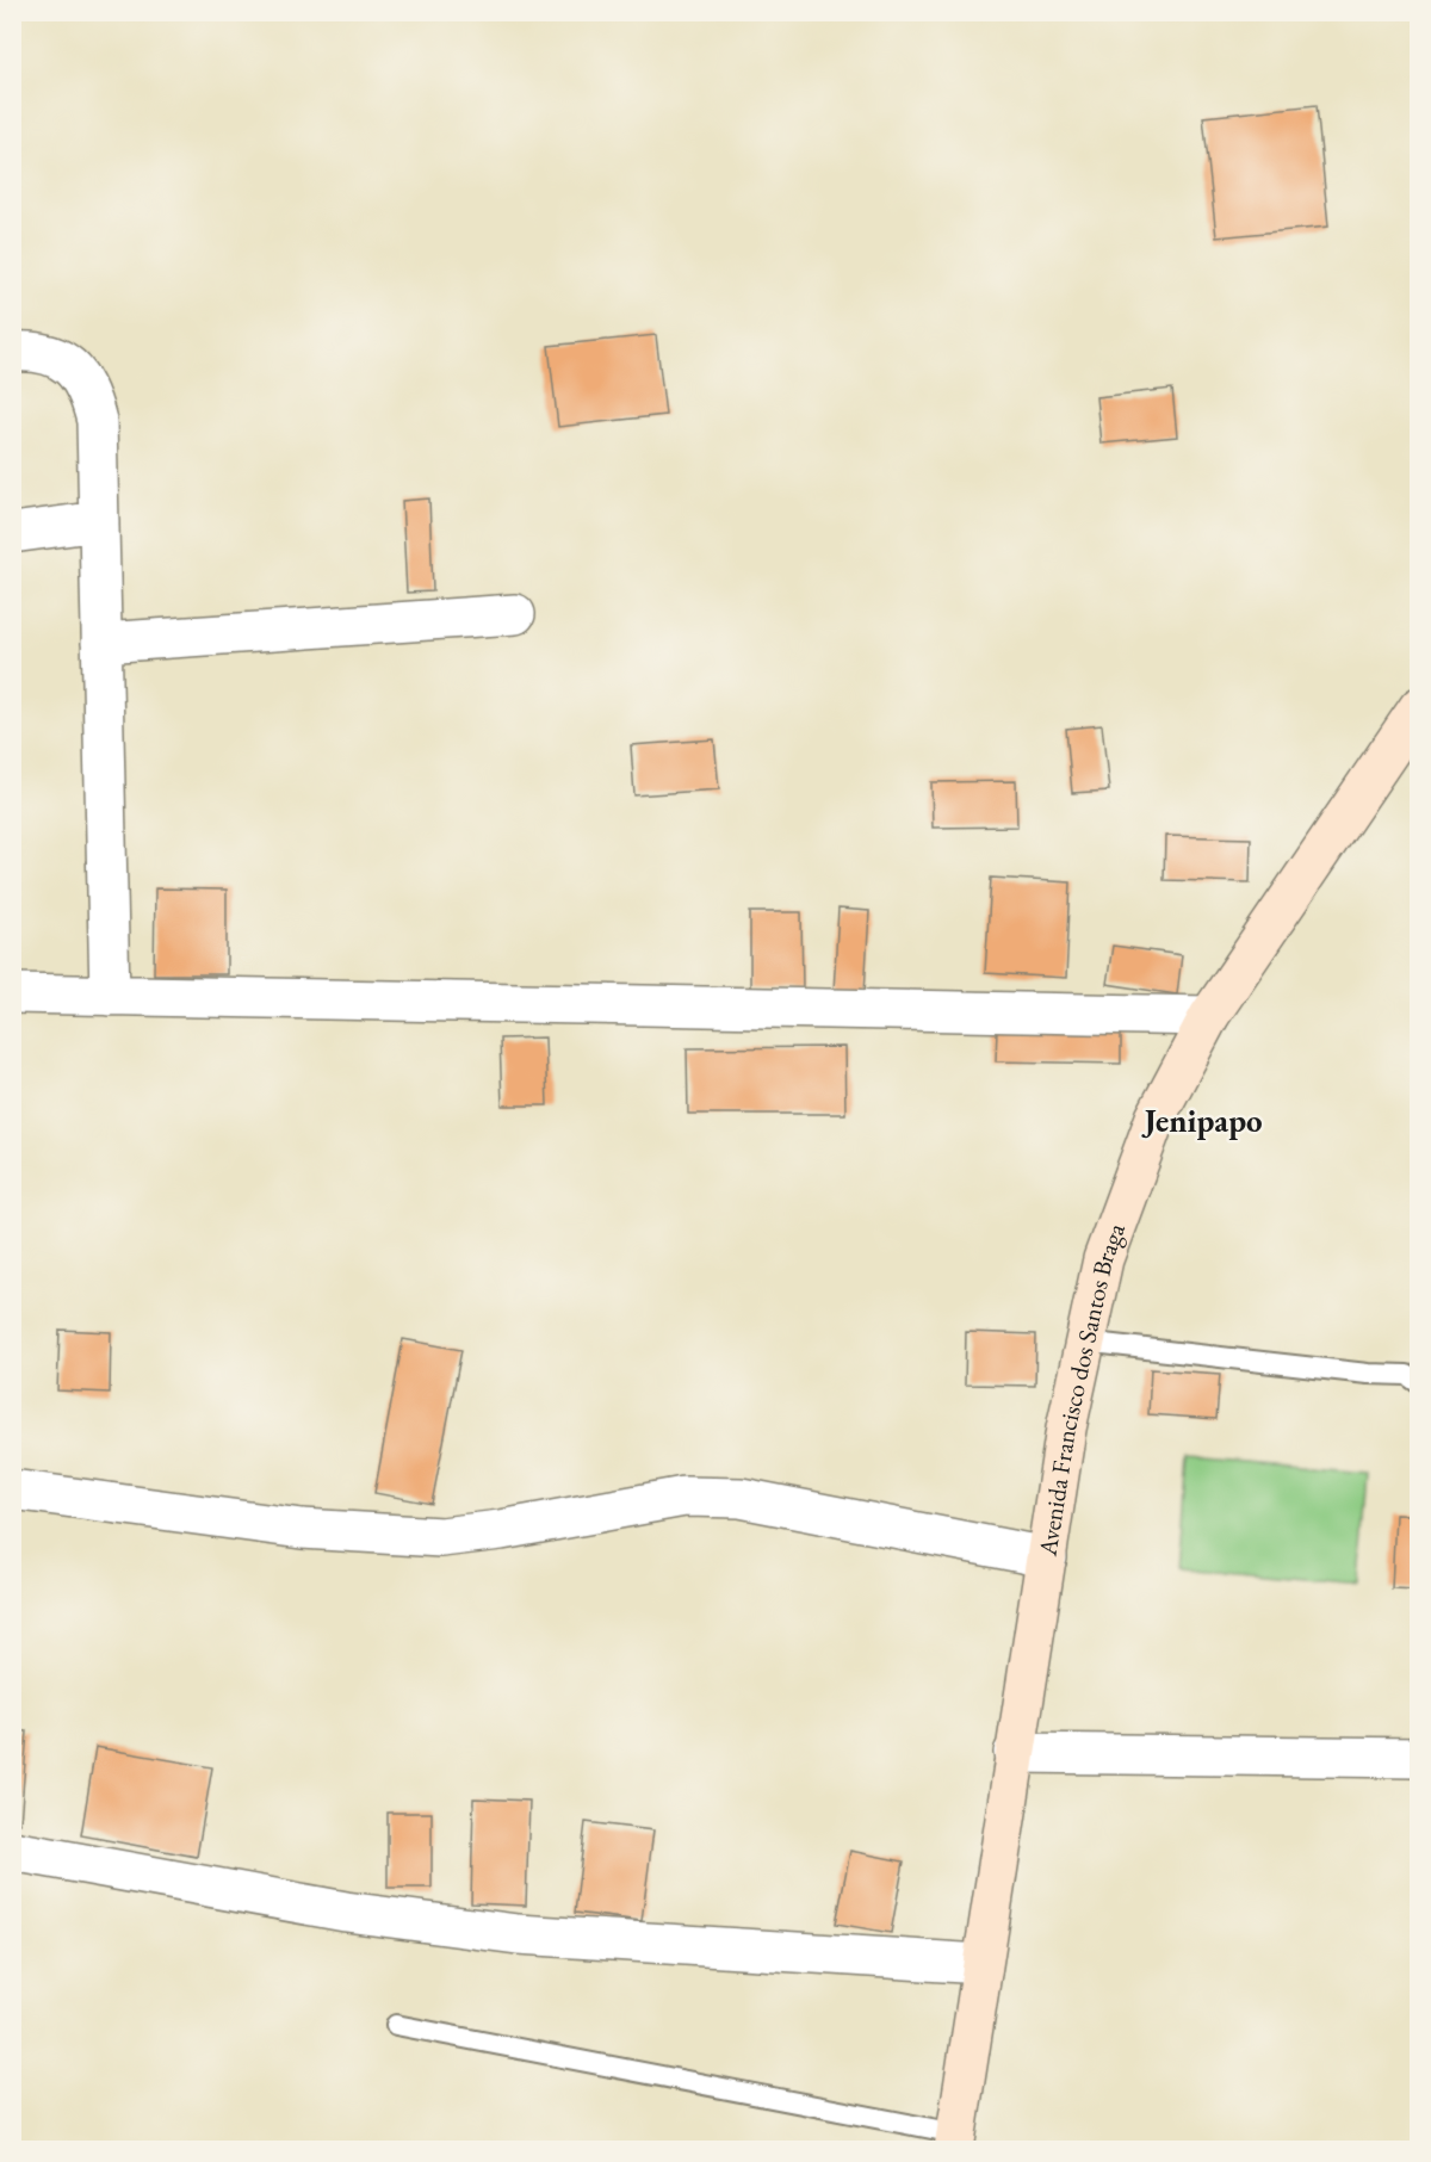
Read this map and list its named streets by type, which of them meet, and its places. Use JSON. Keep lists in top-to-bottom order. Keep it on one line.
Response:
{"streets":{"main road":["Avenida Francisco dos Santos Braga"]},"districts":["Jenipapo"]}
